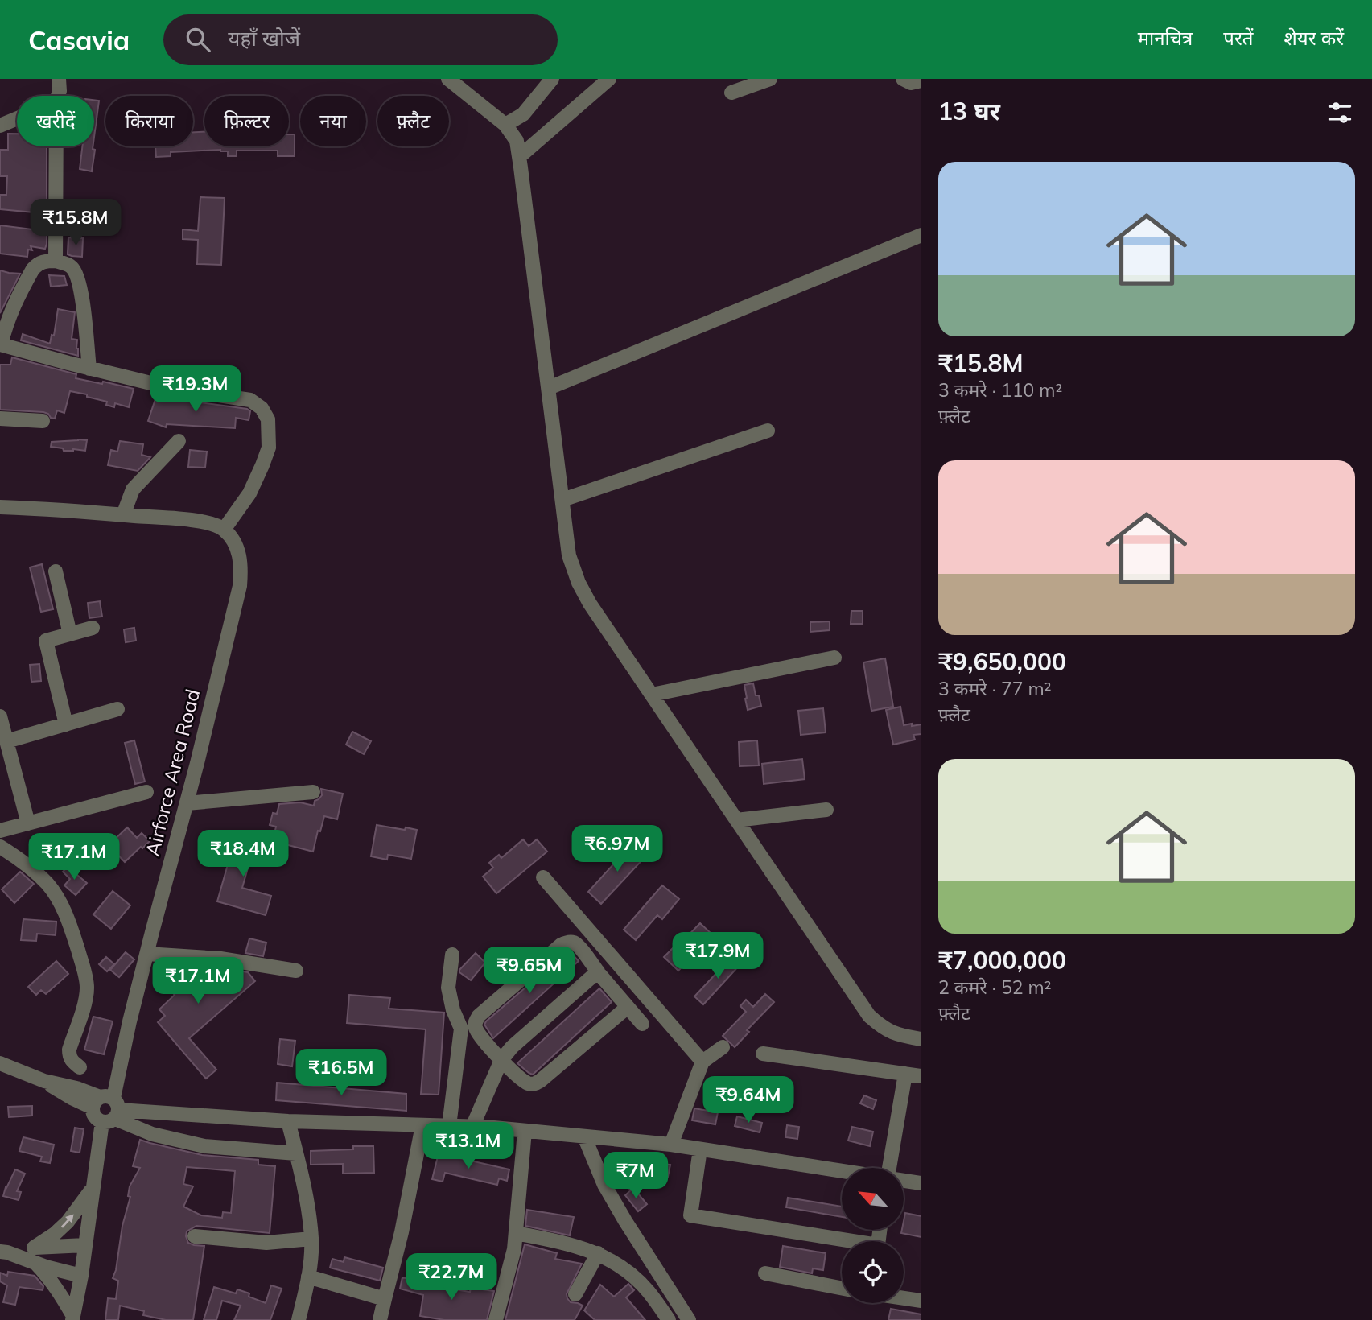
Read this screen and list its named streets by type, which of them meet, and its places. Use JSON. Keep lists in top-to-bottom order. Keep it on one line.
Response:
{"streets":{"street":["Airforce Area Road"]},"north":"top left","page":{"header":"Casavia","search":"यहाँ खोजें","nav":["मानचित्र","परतें","शेयर करें"],"heading":"13 घर","chip":["खरीदें","किराया","फ़िल्टर","नया","फ़्लैट"],"list":[{"name":"₹15.8M","note":"3 कमरे · 110 m² · फ़्लैट"},{"name":"₹9,650,000","note":"3 कमरे · 77 m² · फ़्लैट"},{"name":"₹7,000,000","note":"2 कमरे · 52 m² · फ़्लैट"}],"price":["₹15.8M","₹19.3M","₹6.97M","₹18.4M","₹17.1M","₹17.9M","₹9.65M","₹17.1M","₹16.5M","₹9.64M","₹13.1M","₹7M","₹22.7M"]}}
